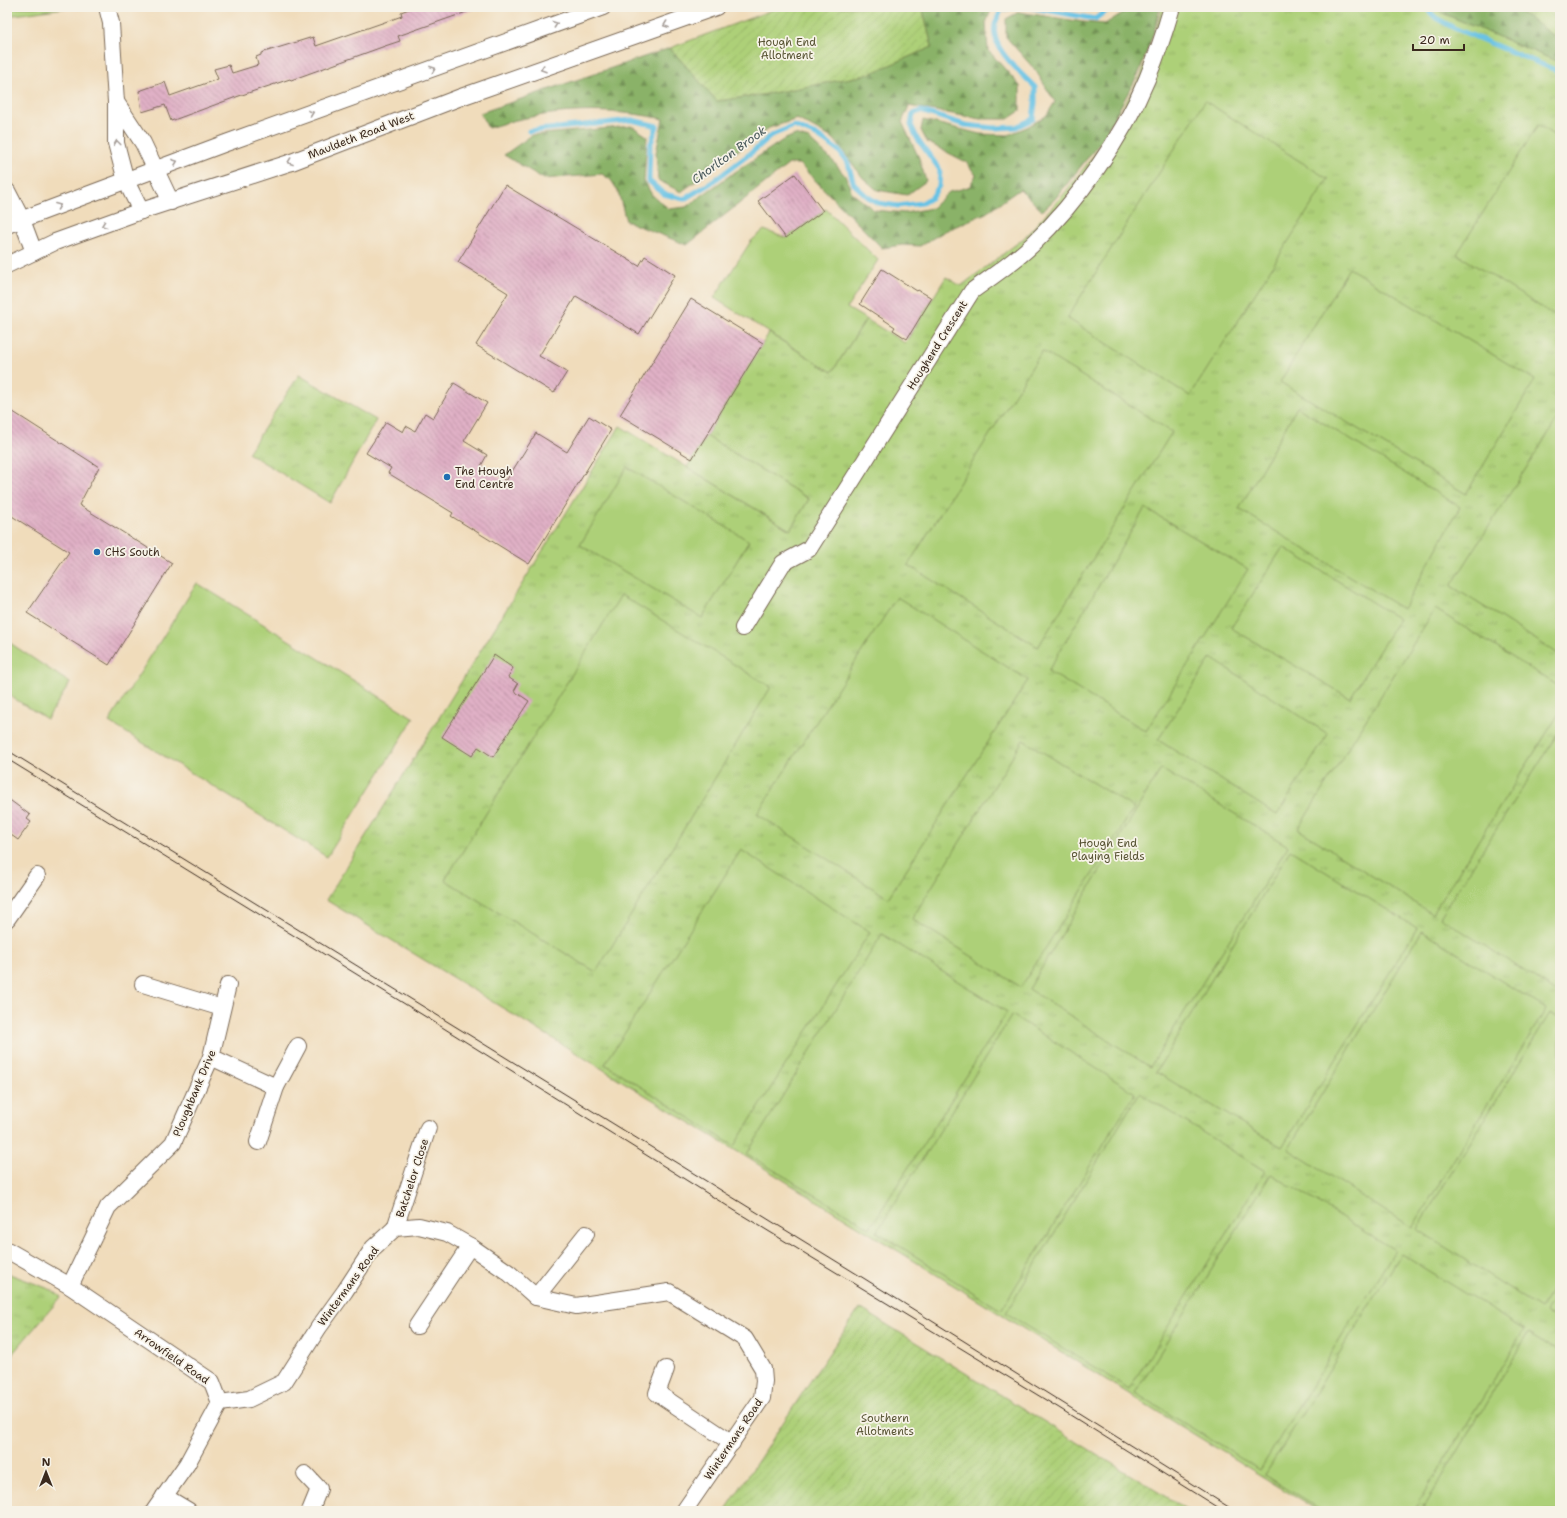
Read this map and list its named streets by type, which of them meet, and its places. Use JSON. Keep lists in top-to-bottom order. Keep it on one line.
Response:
{"streets":{"street":["Mauldeth Road West","Houghend Crescent","Ploughbank Drive","Batchelor Close","Wintermans Road","Arrowfield Road"]},"crossings":[["Ploughbank Drive","Arrowfield Road"],["Batchelor Close","Wintermans Road"],["Wintermans Road","Arrowfield Road"]],"water":["Chorlton Brook"],"parks":["Hough End Allotment","Hough End Playing Fields","Southern Allotments"],"places":["The Hough End Centre","CHS South"],"scale_bar":"20 m","north":"top"}
